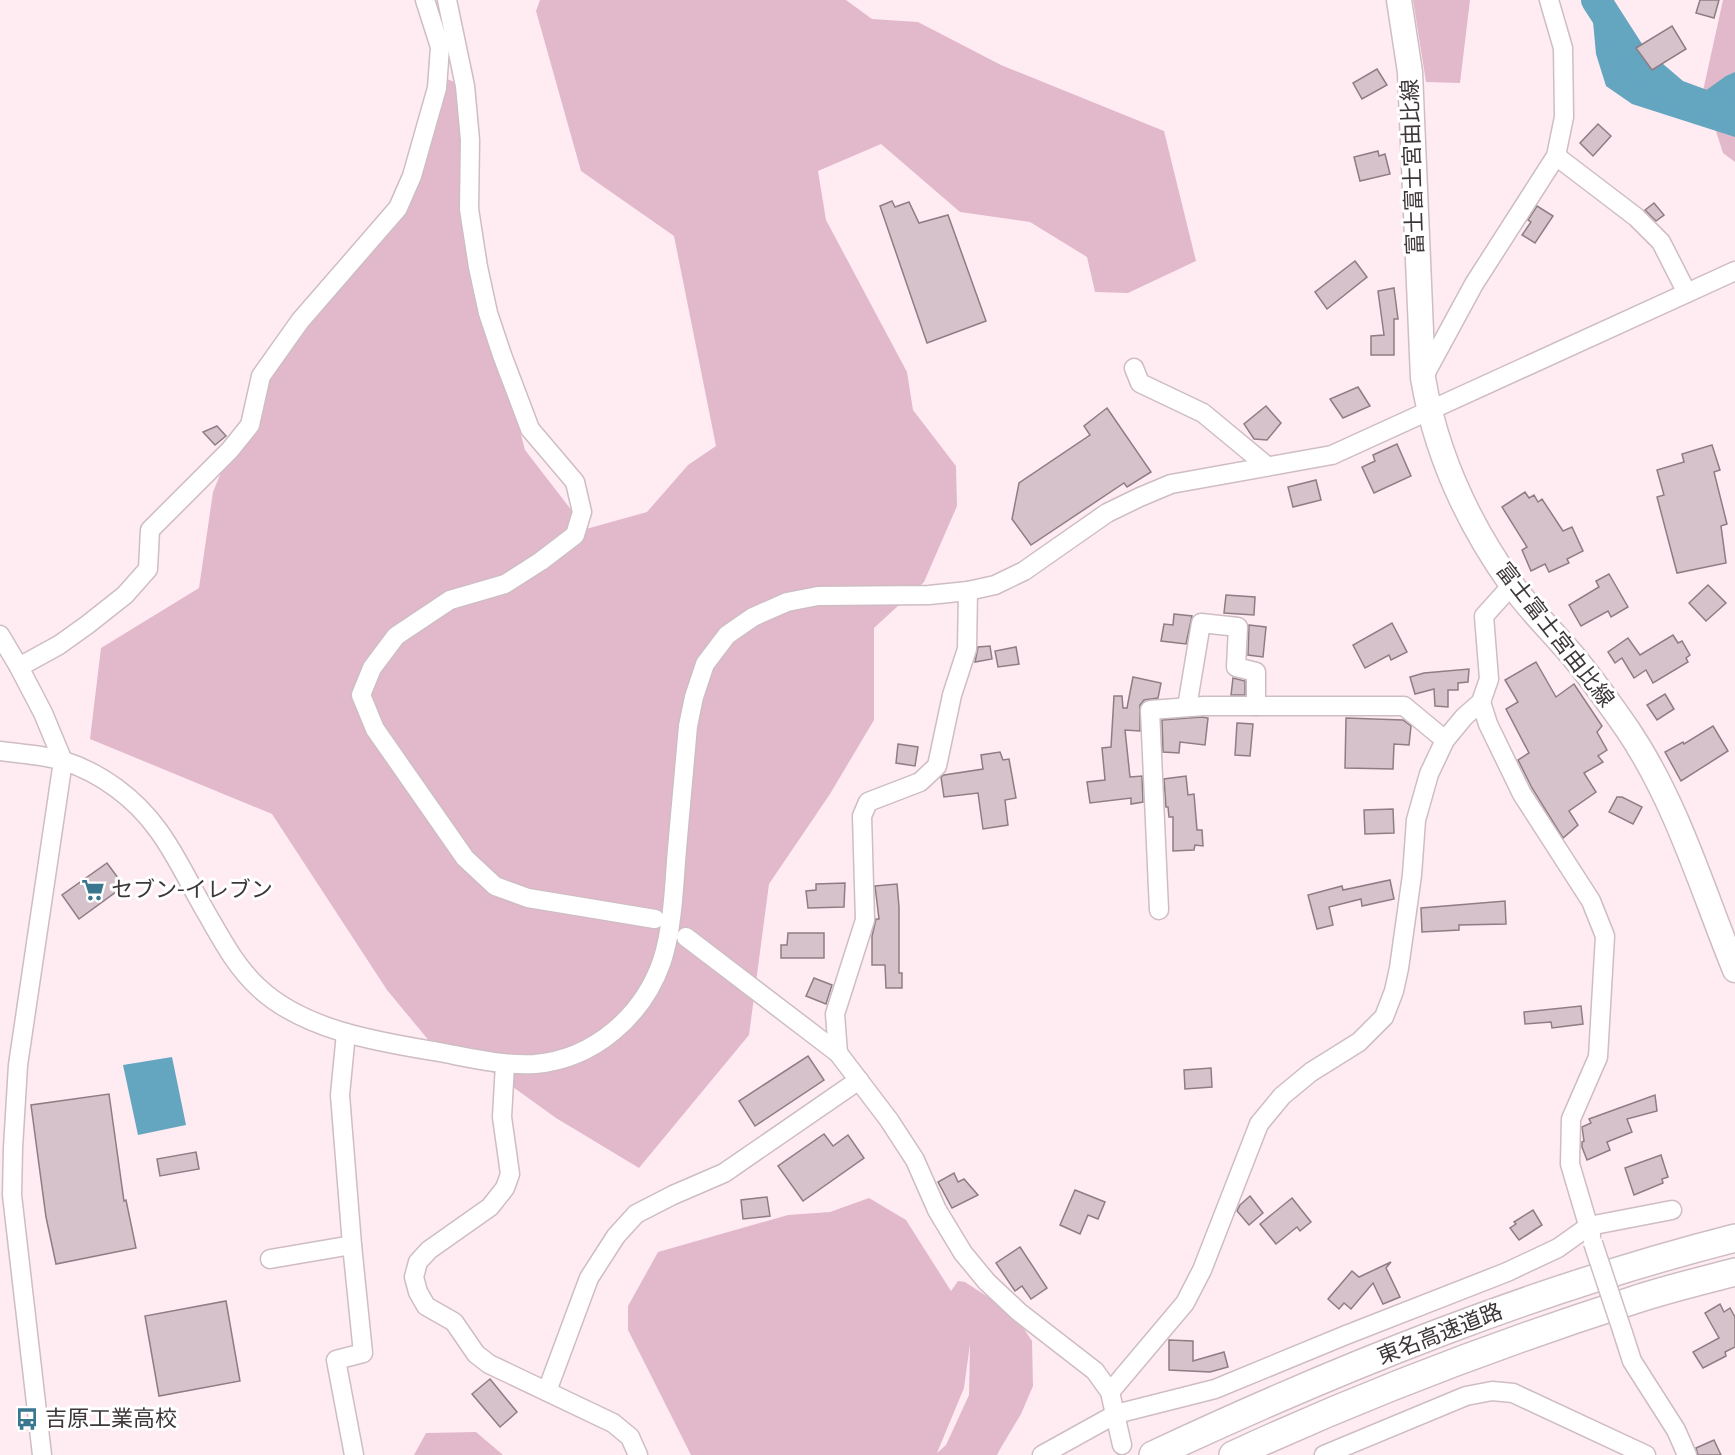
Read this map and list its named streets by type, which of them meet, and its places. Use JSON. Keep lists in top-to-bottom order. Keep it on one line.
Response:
{"streets":{"highway":["東名高速道路"],"main road":["富士富士宮由比線"]},"places":{"supermarket":["セブン-イレブン"],"bus stop":["吉原工業高校"]}}
